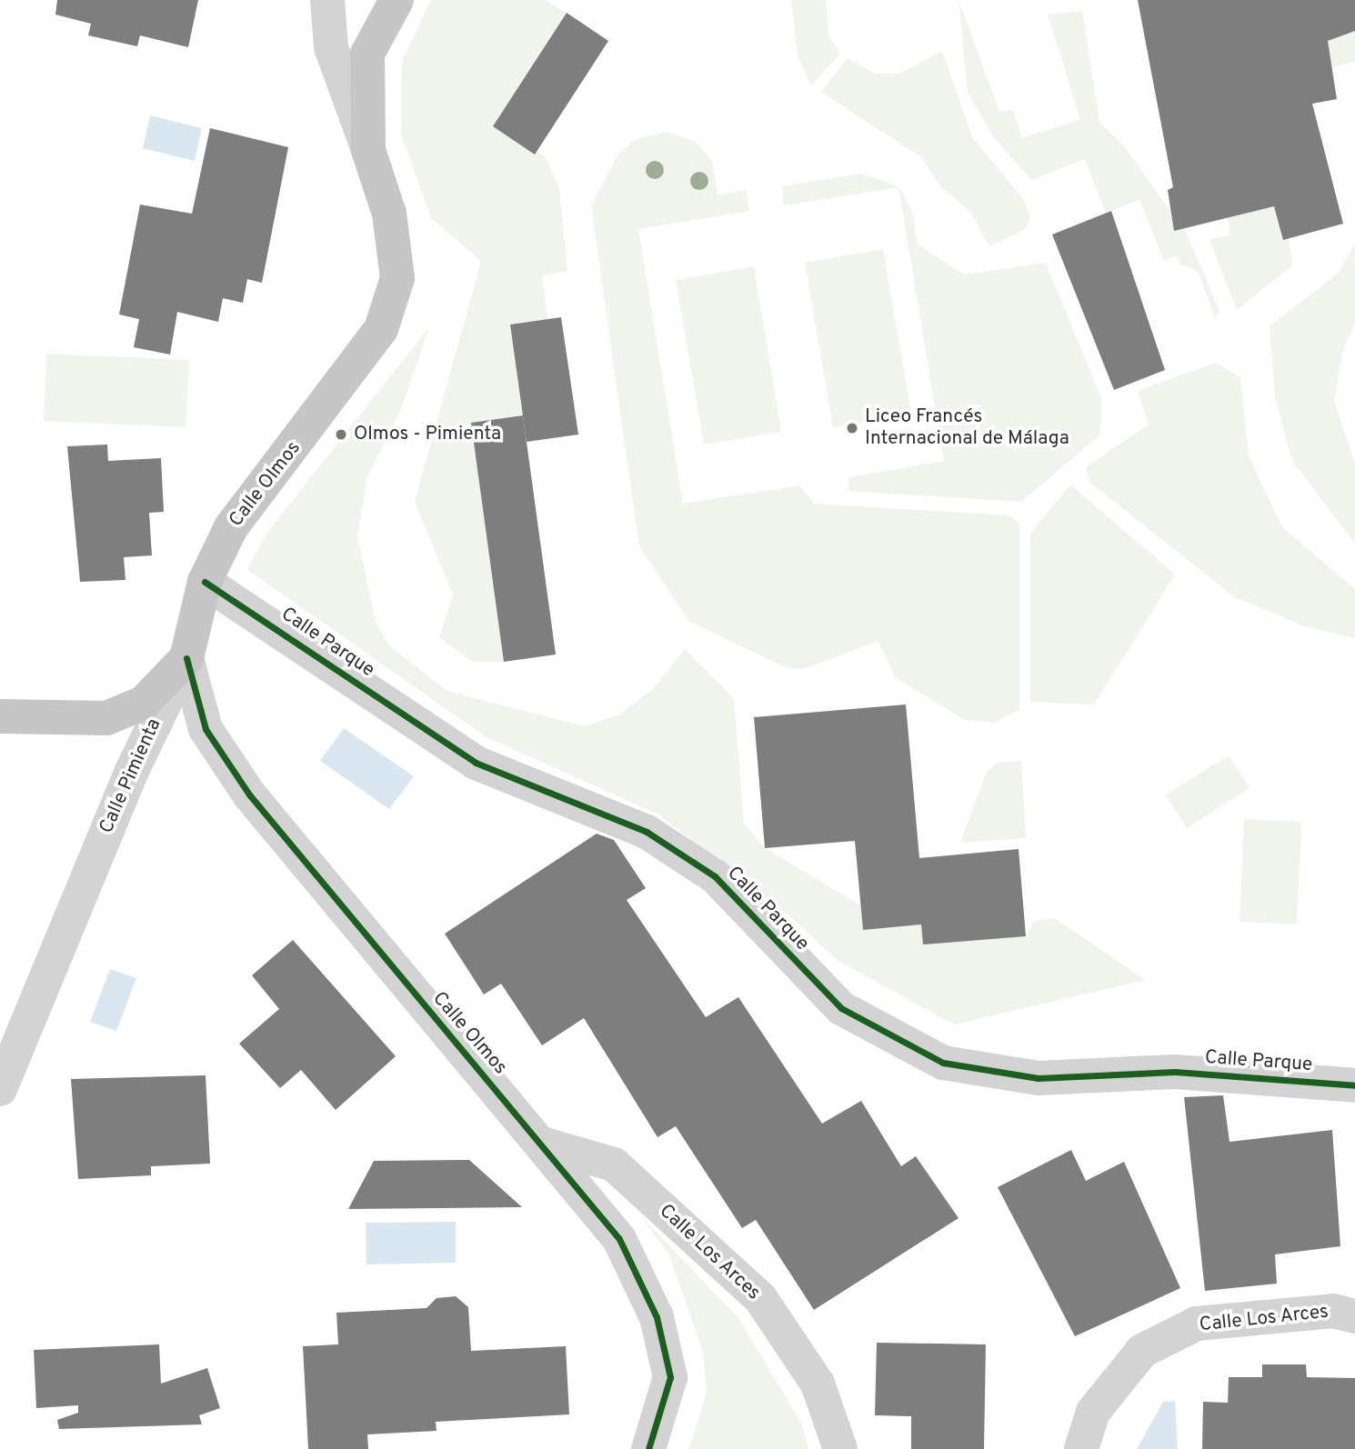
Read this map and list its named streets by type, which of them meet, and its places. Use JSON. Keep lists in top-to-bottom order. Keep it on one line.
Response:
{"streets":{"main road":["Calle Olmos","Calle Pimienta"],"street":["Calle Parque","Calle Los Arces"]},"crossings":[["Calle Olmos","Calle Parque"],["Calle Olmos","Calle Pimienta"],["Calle Olmos","Calle Los Arces"]],"places":["Liceo Francés Internacional de Málaga","Olmos - Pimienta"]}
